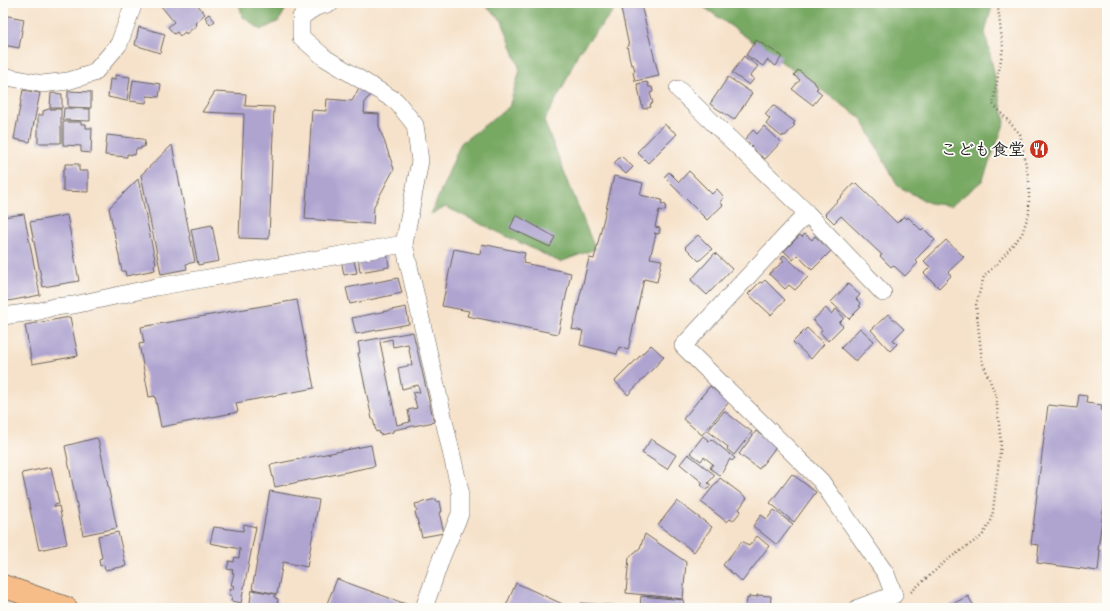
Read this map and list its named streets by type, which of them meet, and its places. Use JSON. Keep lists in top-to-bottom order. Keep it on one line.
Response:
{"places":{"restaurant":["こども食堂"]}}
